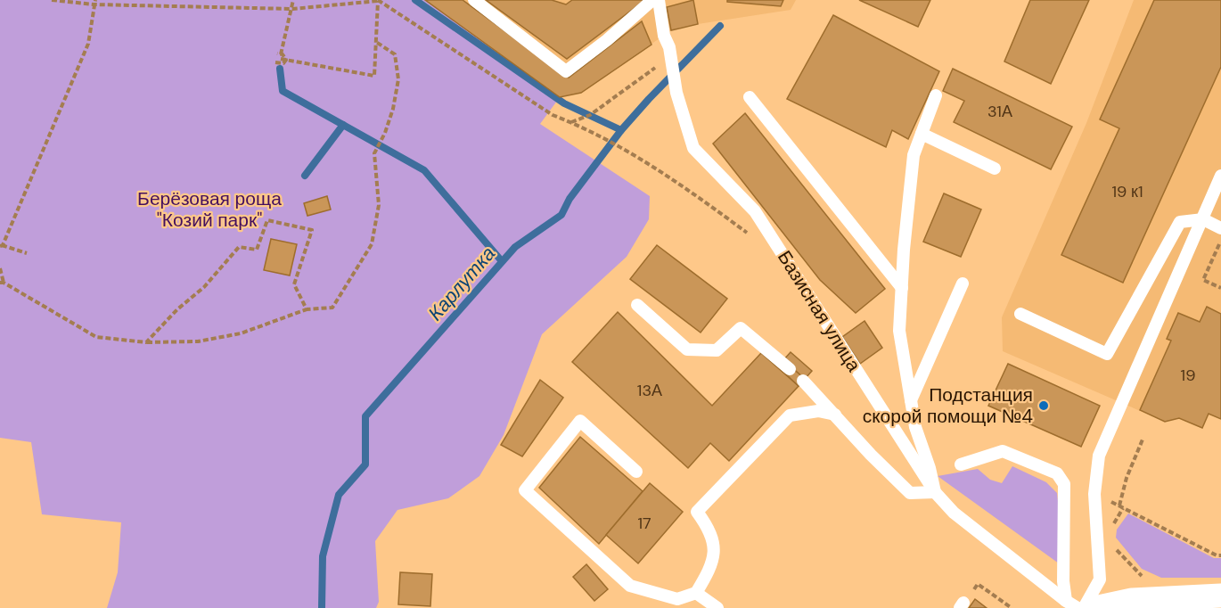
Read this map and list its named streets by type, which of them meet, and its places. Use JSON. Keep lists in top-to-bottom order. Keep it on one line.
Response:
{"streets":{"lane":["Базисная улица"]},"water":["Карлутка"],"parks":["Берёзовая роща \"Козий парк\""],"places":["Подстанция скорой помощи №4"],"house_numbers":["31А","19 к1","19","13А","17"]}
